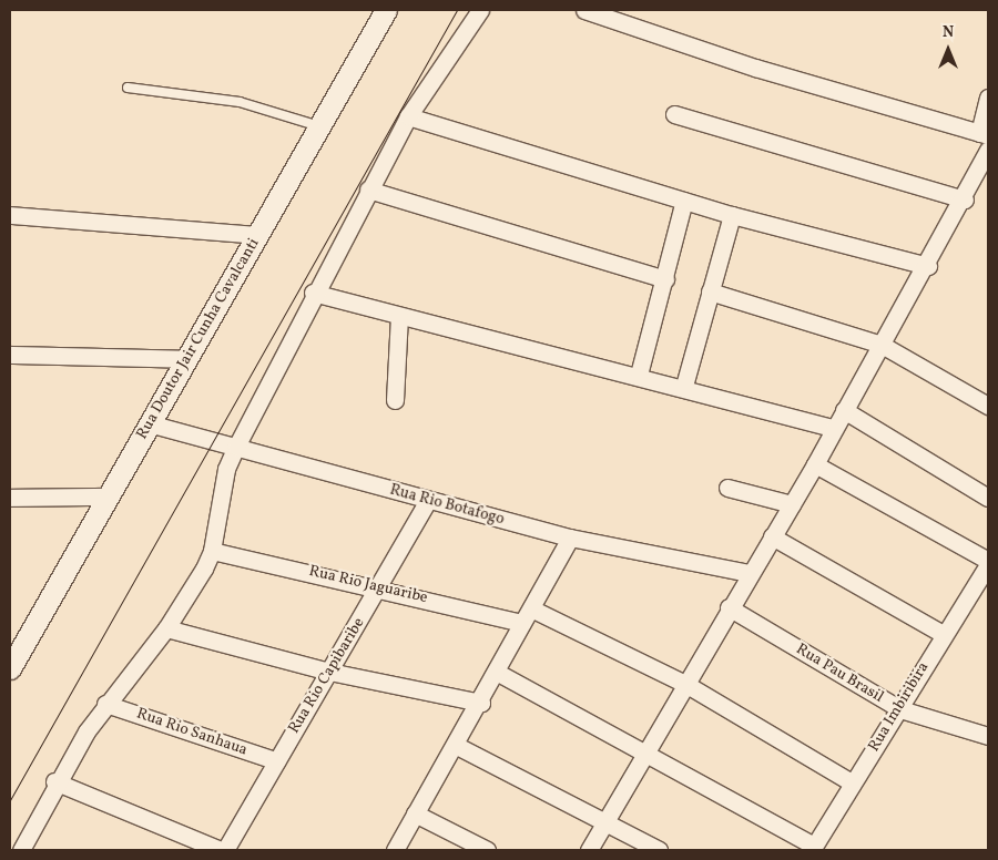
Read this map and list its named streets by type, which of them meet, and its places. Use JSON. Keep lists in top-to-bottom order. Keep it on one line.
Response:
{"streets":{"street":["Rua Doutor Jair Cunha Cavalcanti","Rua Rio Botafogo","Rua Rio Jaguaribe","Rua Pau Brasil","Rua Rio Capibaribe","Rua Imbiribira","Rua Rio Sanhaua"]},"crossings":[["Rua Doutor Jair Cunha Cavalcanti","Rua Rio Botafogo"],["Rua Rio Botafogo","Rua Rio Capibaribe"],["Rua Rio Jaguaribe","Rua Rio Capibaribe"],["Rua Rio Jaguaribe","Rua Imbiribira"],["Rua Pau Brasil","Rua Imbiribira"],["Rua Rio Capibaribe","Rua Rio Sanhaua"]],"north":"top"}
